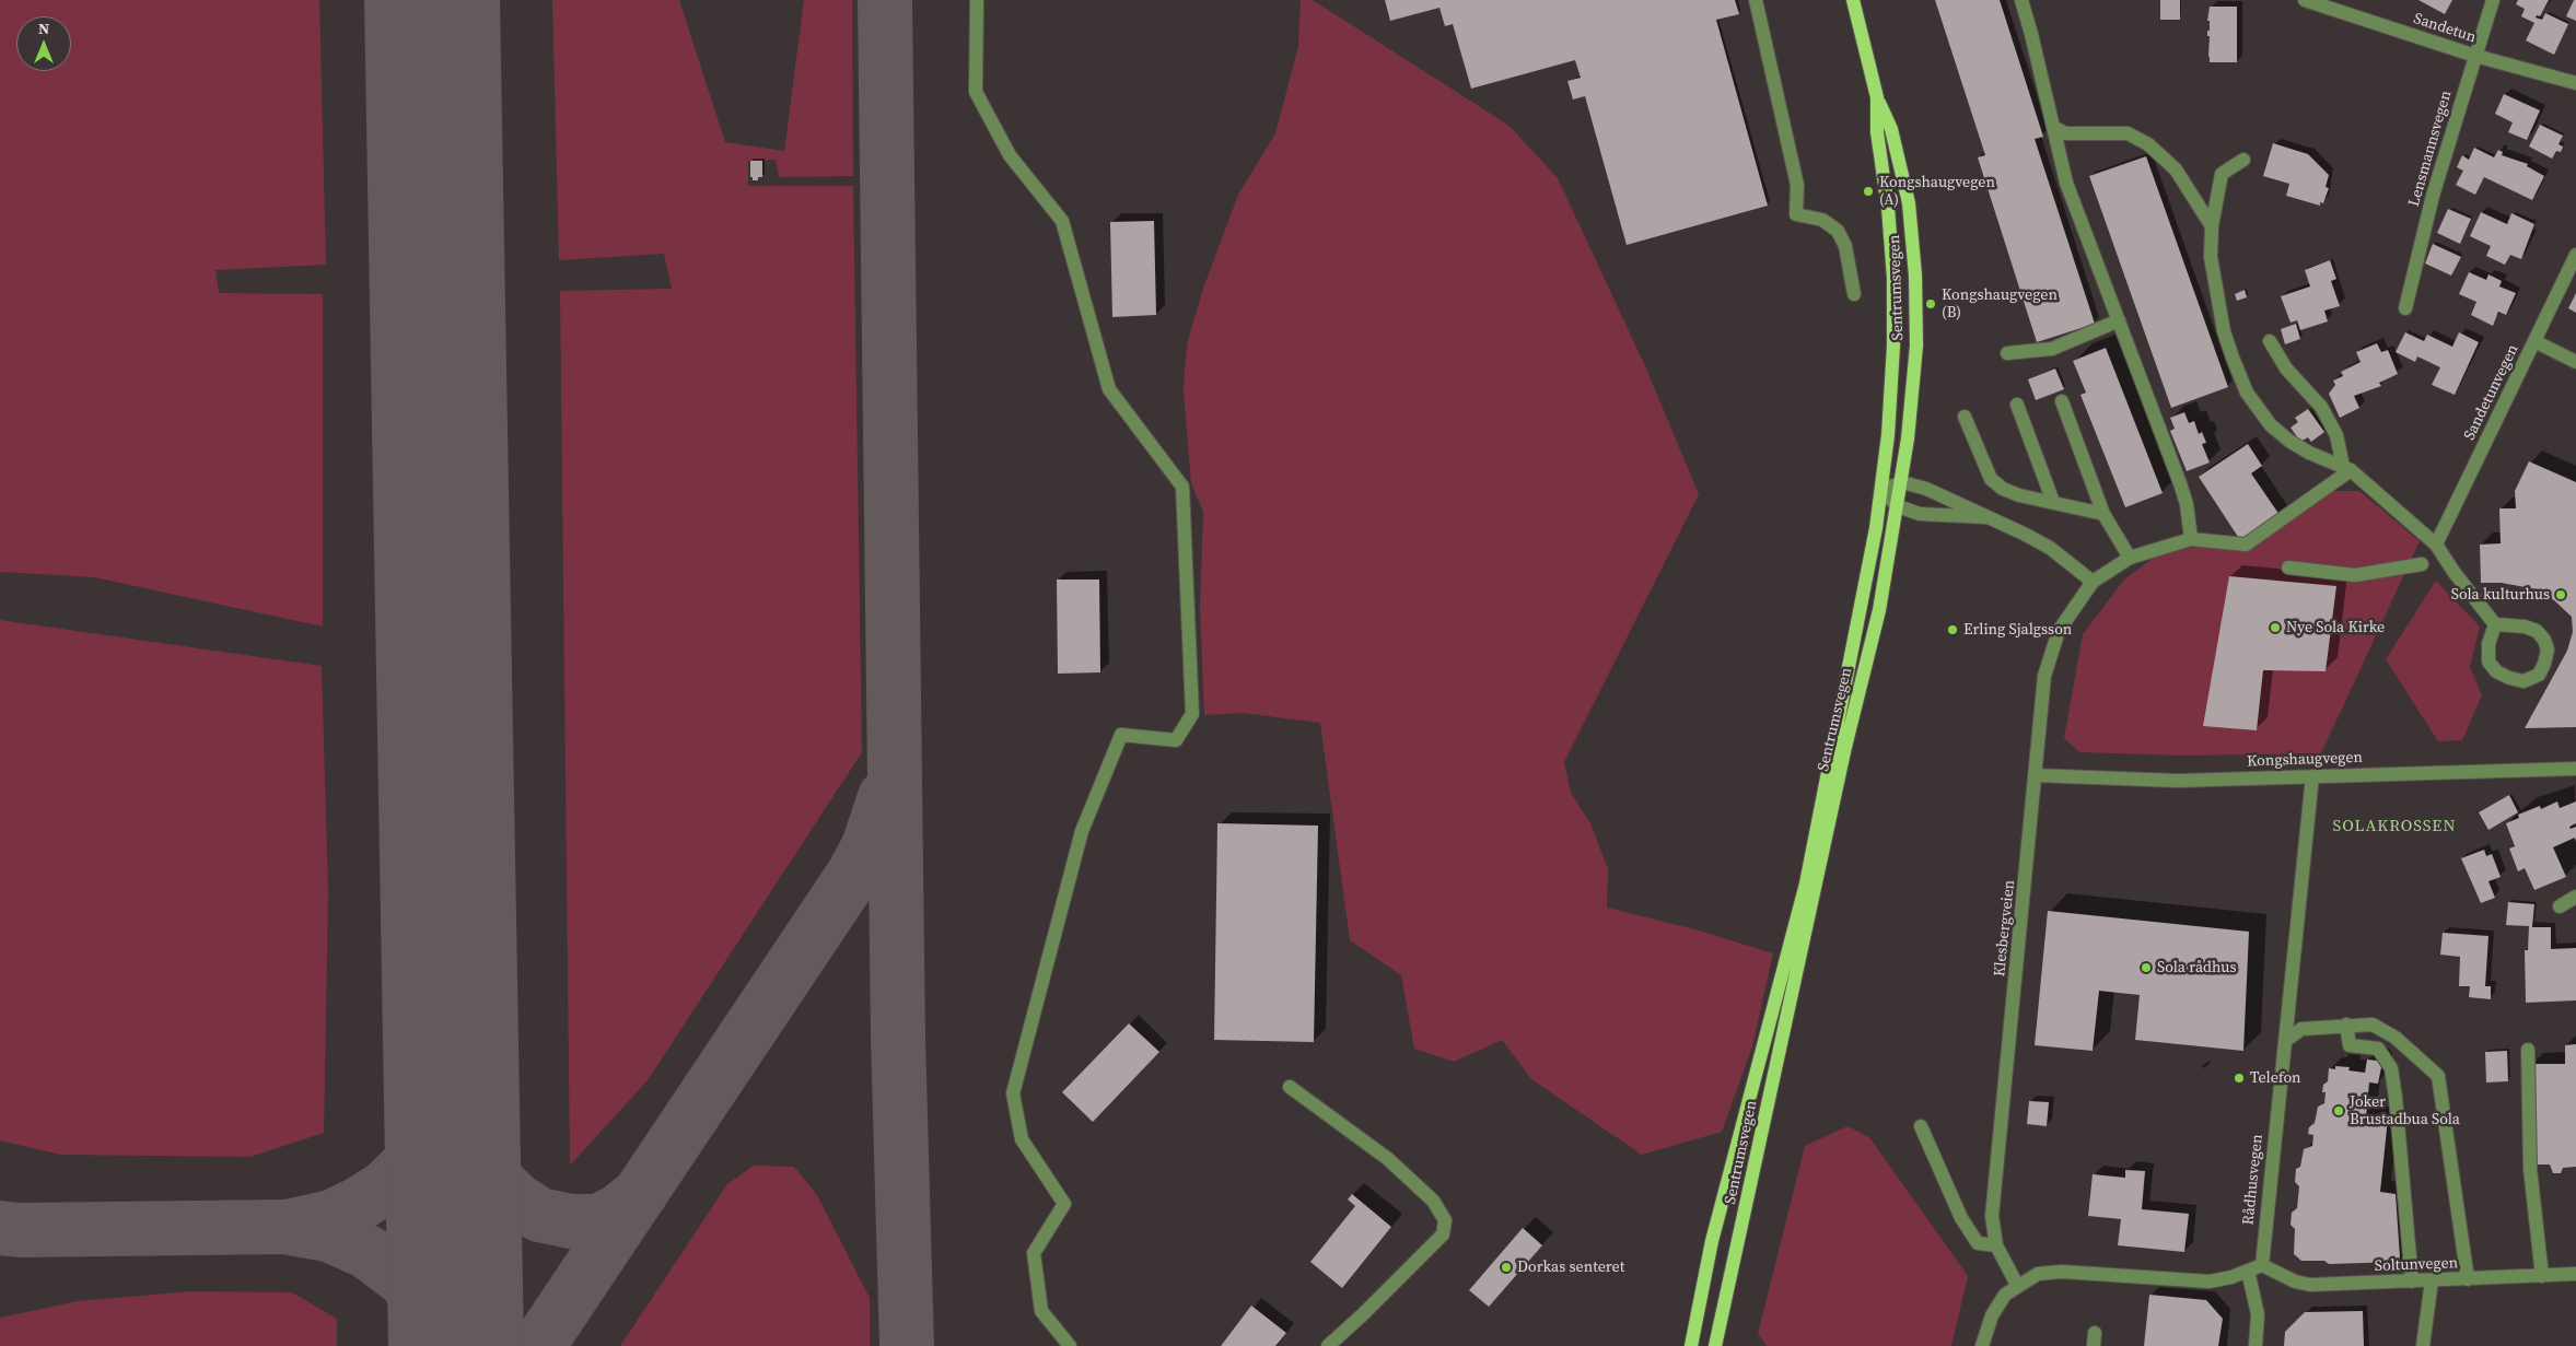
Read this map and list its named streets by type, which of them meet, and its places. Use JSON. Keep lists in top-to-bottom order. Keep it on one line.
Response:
{"streets":{"main road":["Sentrumsvegen"],"street":["Sandetun","Lensmannsvegen","Sandetunvegen","Kongshaugvegen","Klesbergveien","Rådhusvegen","Soltunvegen"]},"crossings":[["Sandetun","Lensmannsvegen"],["Kongshaugvegen","Klesbergveien"],["Kongshaugvegen","Rådhusvegen"],["Rådhusvegen","Soltunvegen"]],"districts":["SOLAKROSSEN"],"places":["Kongshaugvegen (A)","Kongshaugvegen (B)","Sola kulturhus","Nye Sola Kirke","Erling Sjalgsson","Sola rådhus","Telefon","Joker Brustadbua Sola","Dorkas senteret"],"north":"top"}
